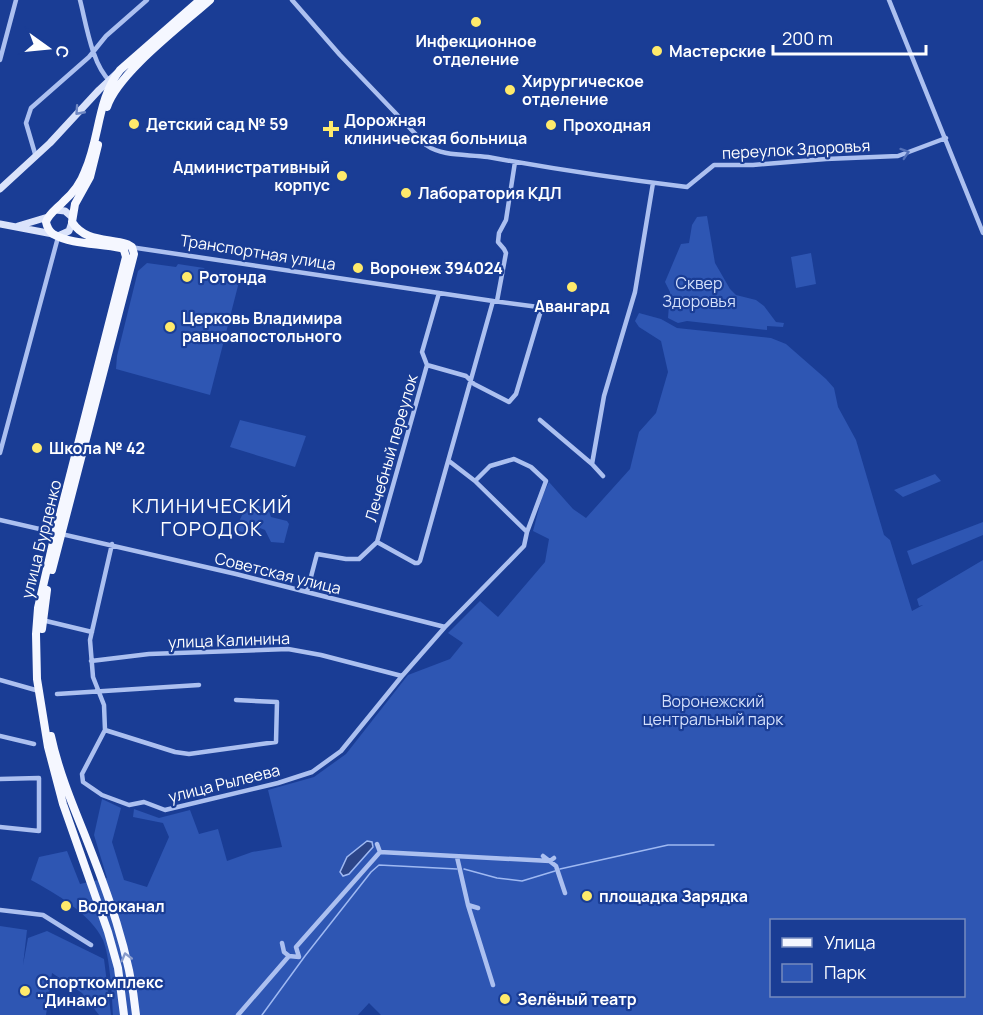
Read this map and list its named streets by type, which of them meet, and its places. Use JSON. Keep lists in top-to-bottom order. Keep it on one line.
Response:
{"streets":{"main road":["улица Бурденко"],"street":["переулок Здоровья","Транспортная улица","Лечебный переулок","Советская улица","улица Калинина","улица Рылеева"]},"crossings":[["Транспортная улица","Лечебный переулок"],["Транспортная улица","улица Бурденко"],["Лечебный переулок","Советская улица"],["улица Бурденко","Советская улица"],["Советская улица","улица Рылеева"],["улица Калинина","улица Рылеева"]],"one_way":["переулок Здоровья"],"districts":["КЛИНИЧЕСКИЙ ГОРОДОК"],"parks":["Сквер Здоровья","Воронежский центральный парк"],"places":{"other":["Инфекционное отделение","Мастерские","Хирургическое отделение","Детский сад № 59","Проходная","Административный корпус","Лаборатория КДЛ","Воронеж 394024","Ротонда","Авангард","Церковь Владимира равноапостольного","Школа № 42","площадка Зарядка","Водоканал","Спорткомплекс \"Динамо\"","Зелёный театр"],"health":["Дорожная клиническая больница"]},"legend":["Улица","Парк"],"scale_bar":"200 m","north":"right"}
